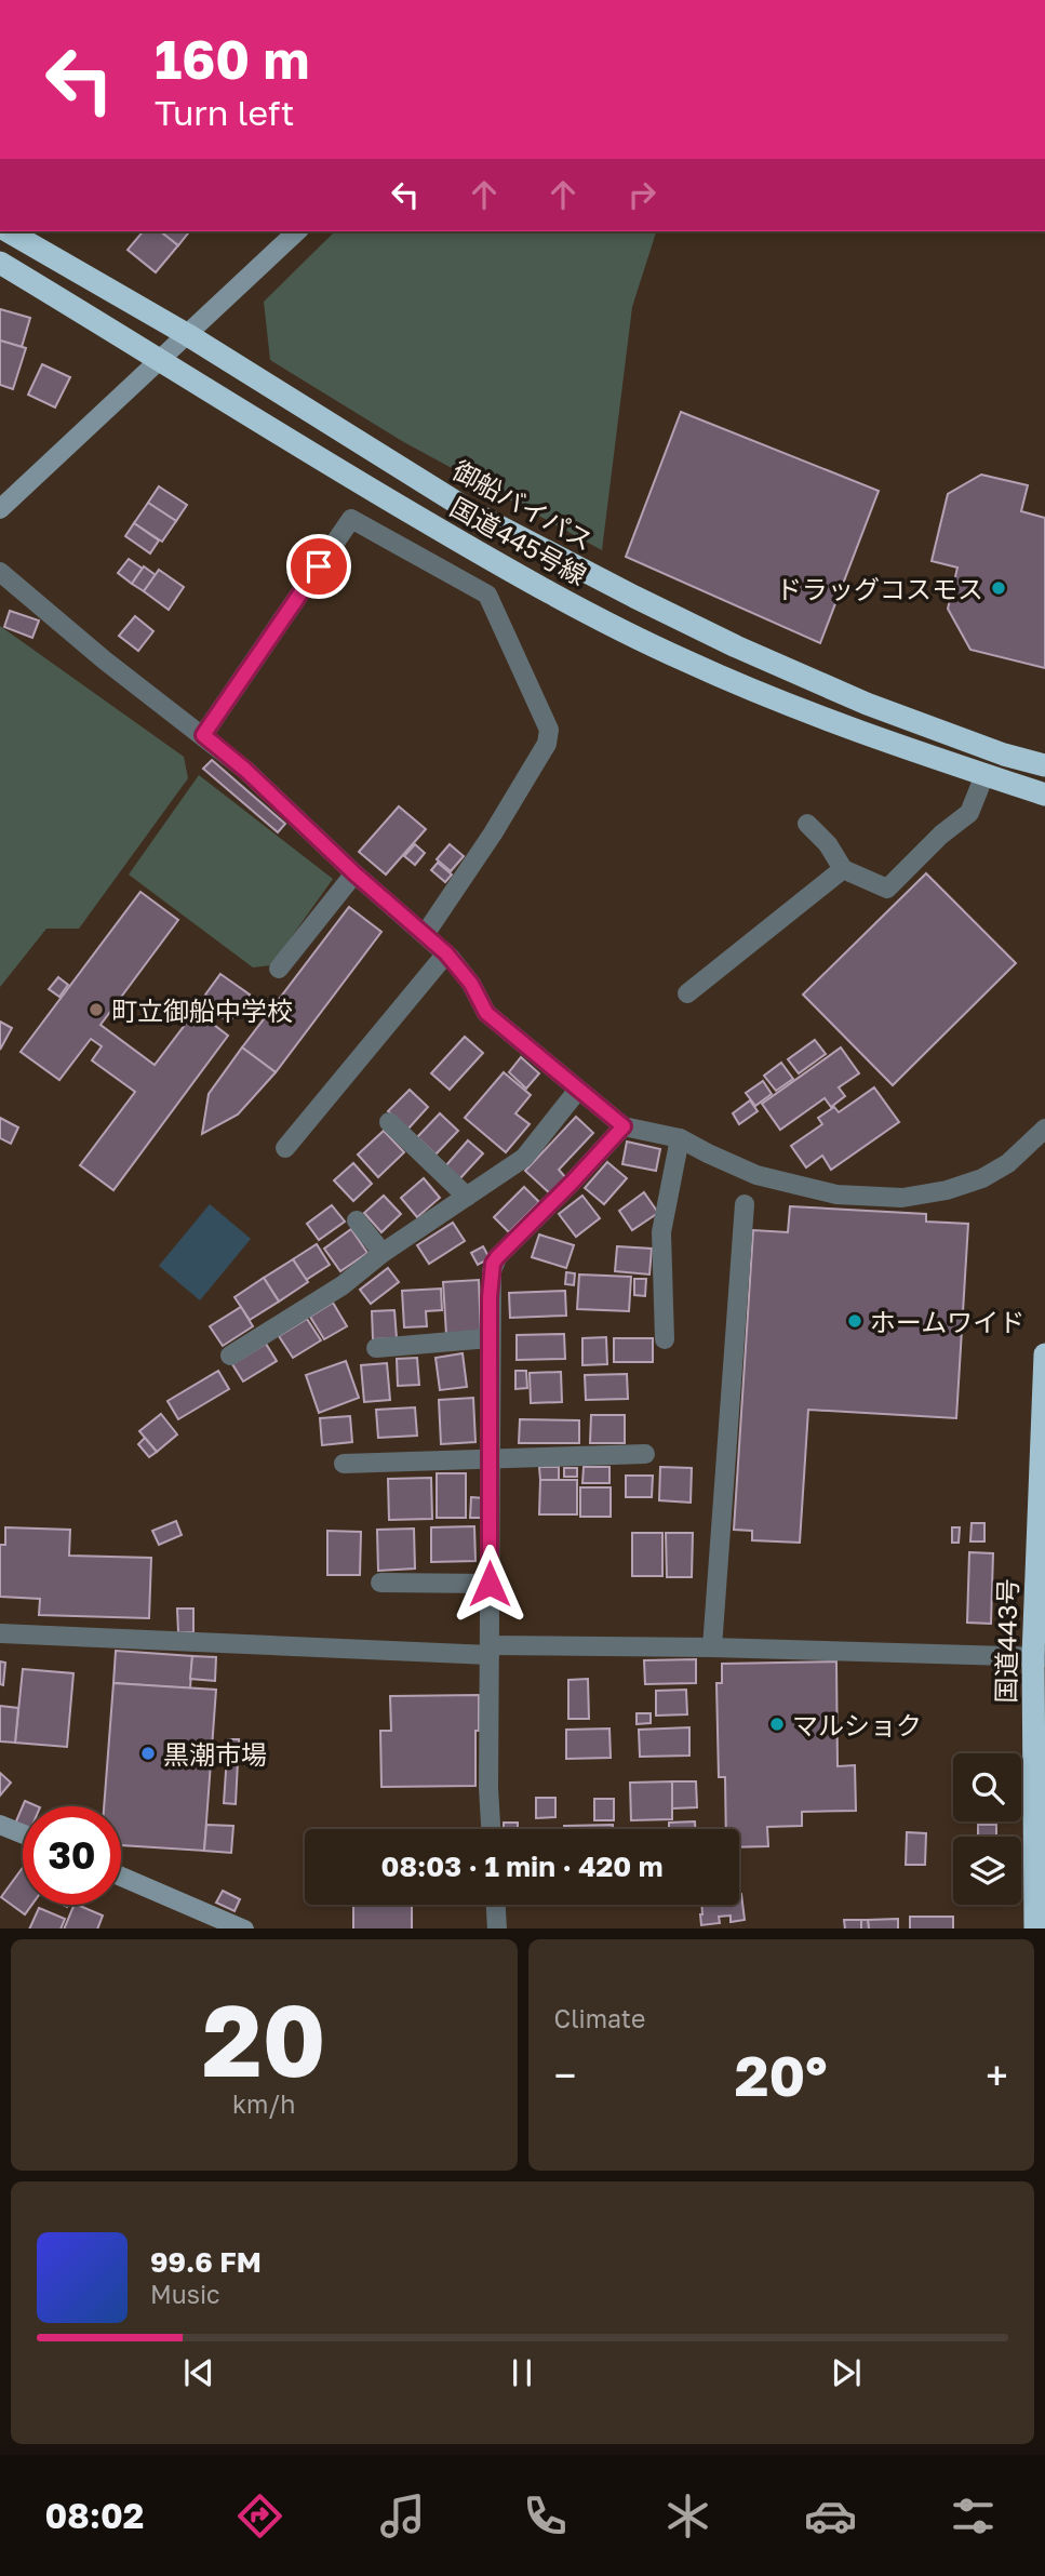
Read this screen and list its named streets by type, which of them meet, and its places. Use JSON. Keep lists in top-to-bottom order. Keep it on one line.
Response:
{"streets":{"highway":["御船バイパス","国道445号線","国道443号"]},"places":["ドラッグコスモス","町立御船中学校","ホームワイド","マルショク","黒潮市場"],"page":{"turn":["160 m","Turn left"],"limit":"30","trip":"08:03 · 1 min · 420 m","tile":[["20","km/h"],"Climate"],"heat":["−","20°","+"],"song":["99.6 FM","Music"],"tabs":"08:02"}}
